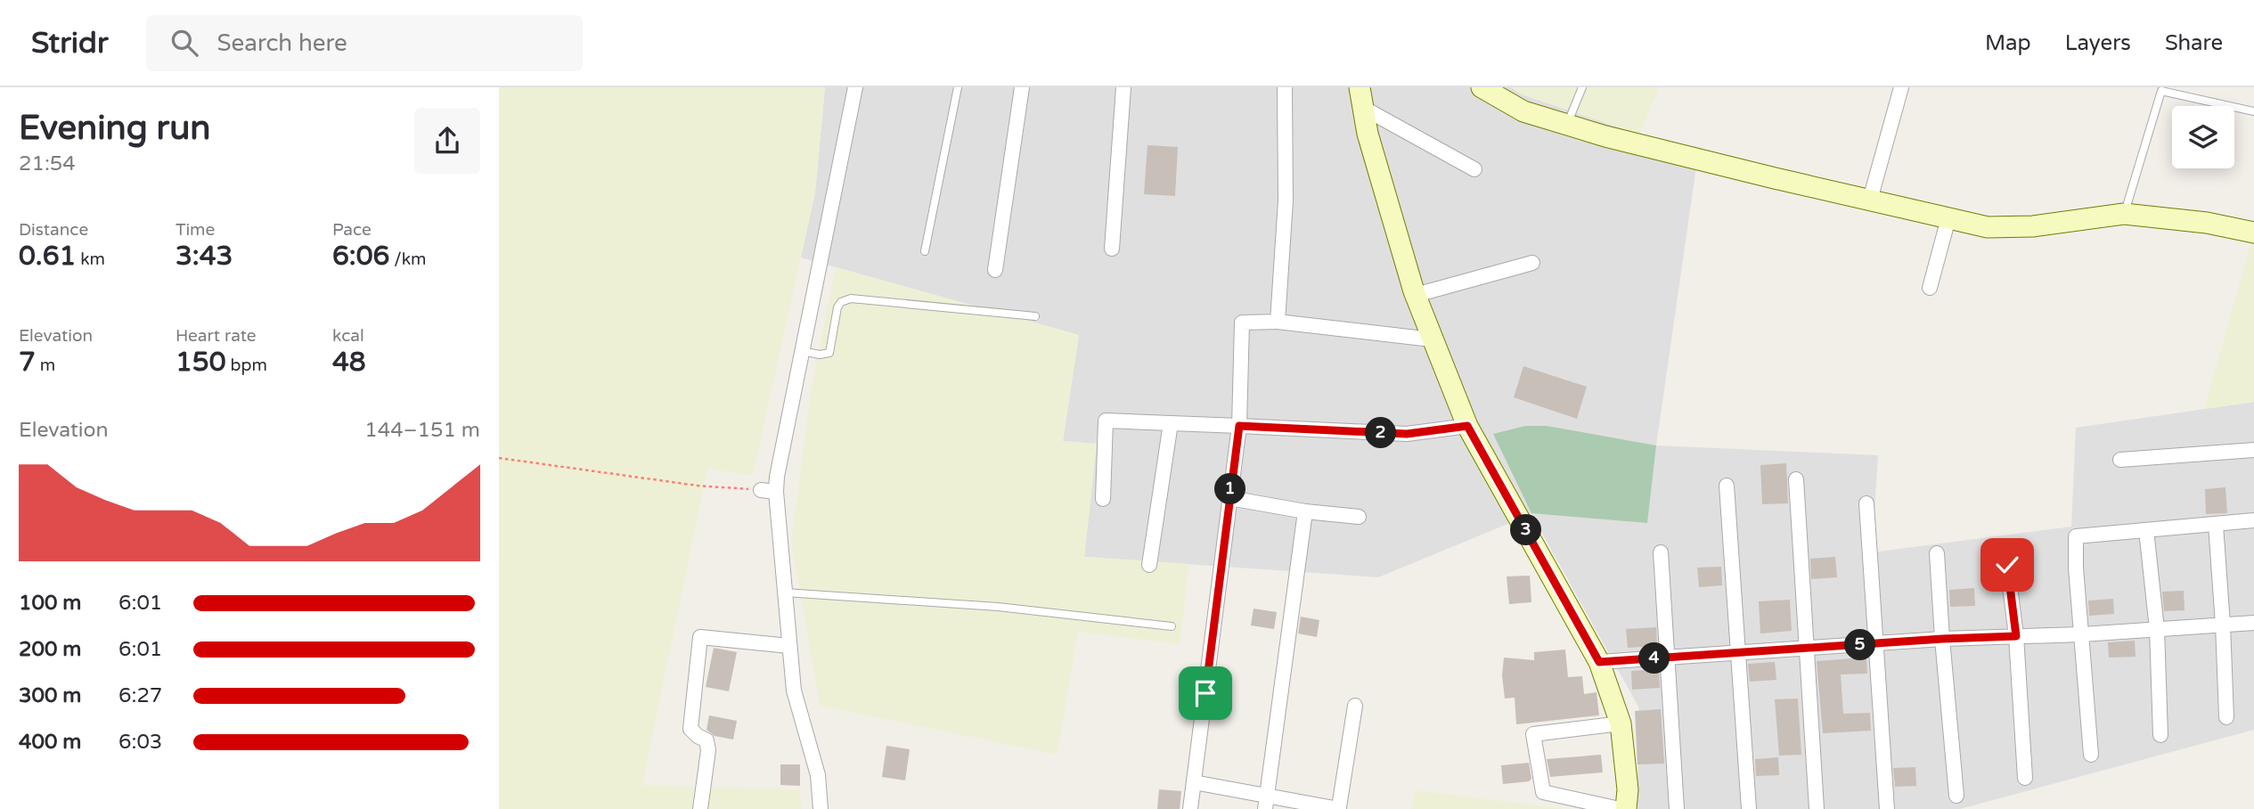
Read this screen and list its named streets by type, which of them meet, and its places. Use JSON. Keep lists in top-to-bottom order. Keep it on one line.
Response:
{"page":{"header":"Stridr","search":"Search here","nav":["Map","Layers","Share"],"heading":["Evening run","21:54"],"stats":[["Distance","0.61 km"],["Time","3:43"],["Pace","6:06 /km"],["Elevation","7 m"],["Heart rate","150 bpm"],["kcal","48"]],"chart":["Elevation","144–151 m"],"pins":["2","1","3","5","4"],"list":[{"name":"100 m","note":"6:01"},{"name":"200 m","note":"6:01"},{"name":"300 m","note":"6:27"},{"name":"400 m","note":"6:03"}]}}
